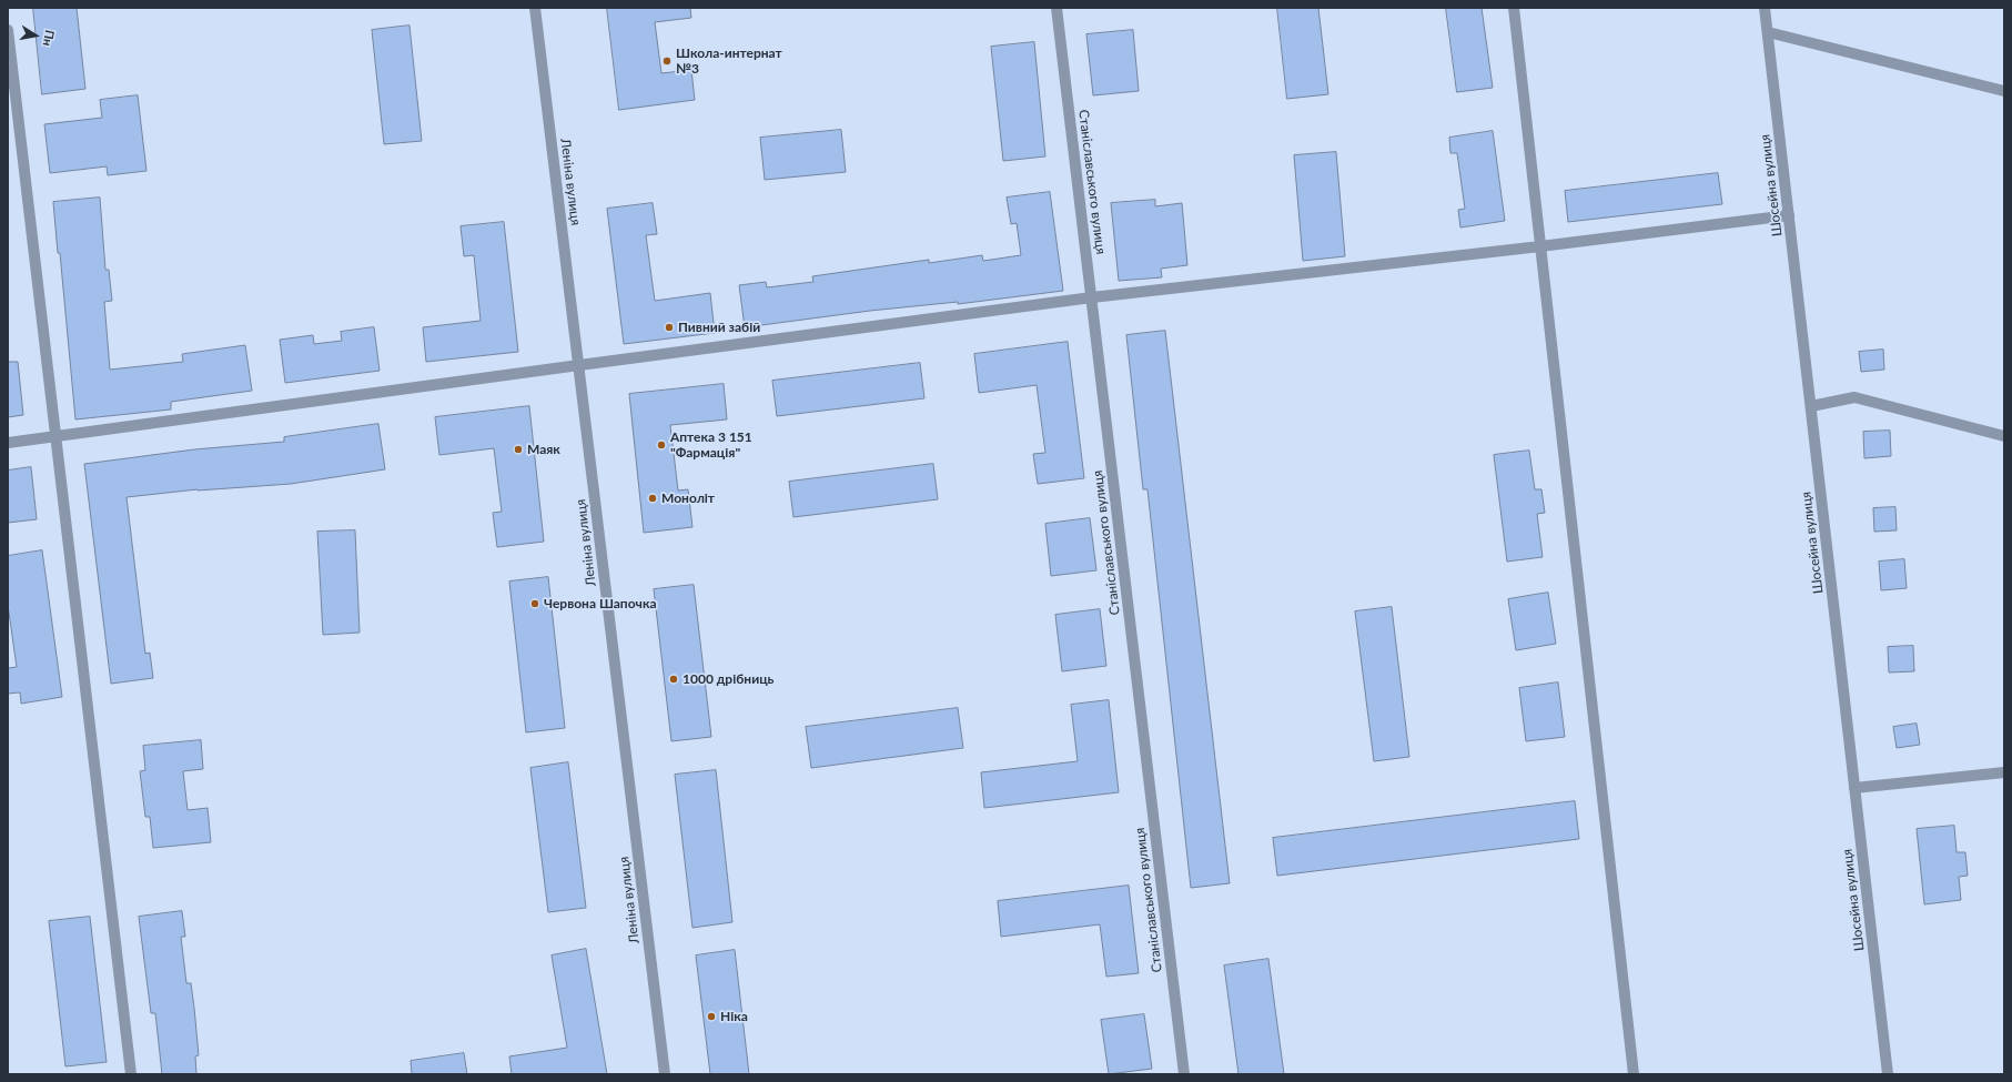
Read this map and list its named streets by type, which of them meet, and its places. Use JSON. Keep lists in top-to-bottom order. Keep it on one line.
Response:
{"streets":{"street":["Леніна вулиця","Станіславського вулиця","Шосейна вулиця"]},"places":["Школа-интернат №3","Пивний забій","Аптека 3 151 \"Фармація\"","Маяк","Моноліт","Червона Шапочка","1000 дрібниць","Ніка"],"north":"right"}
